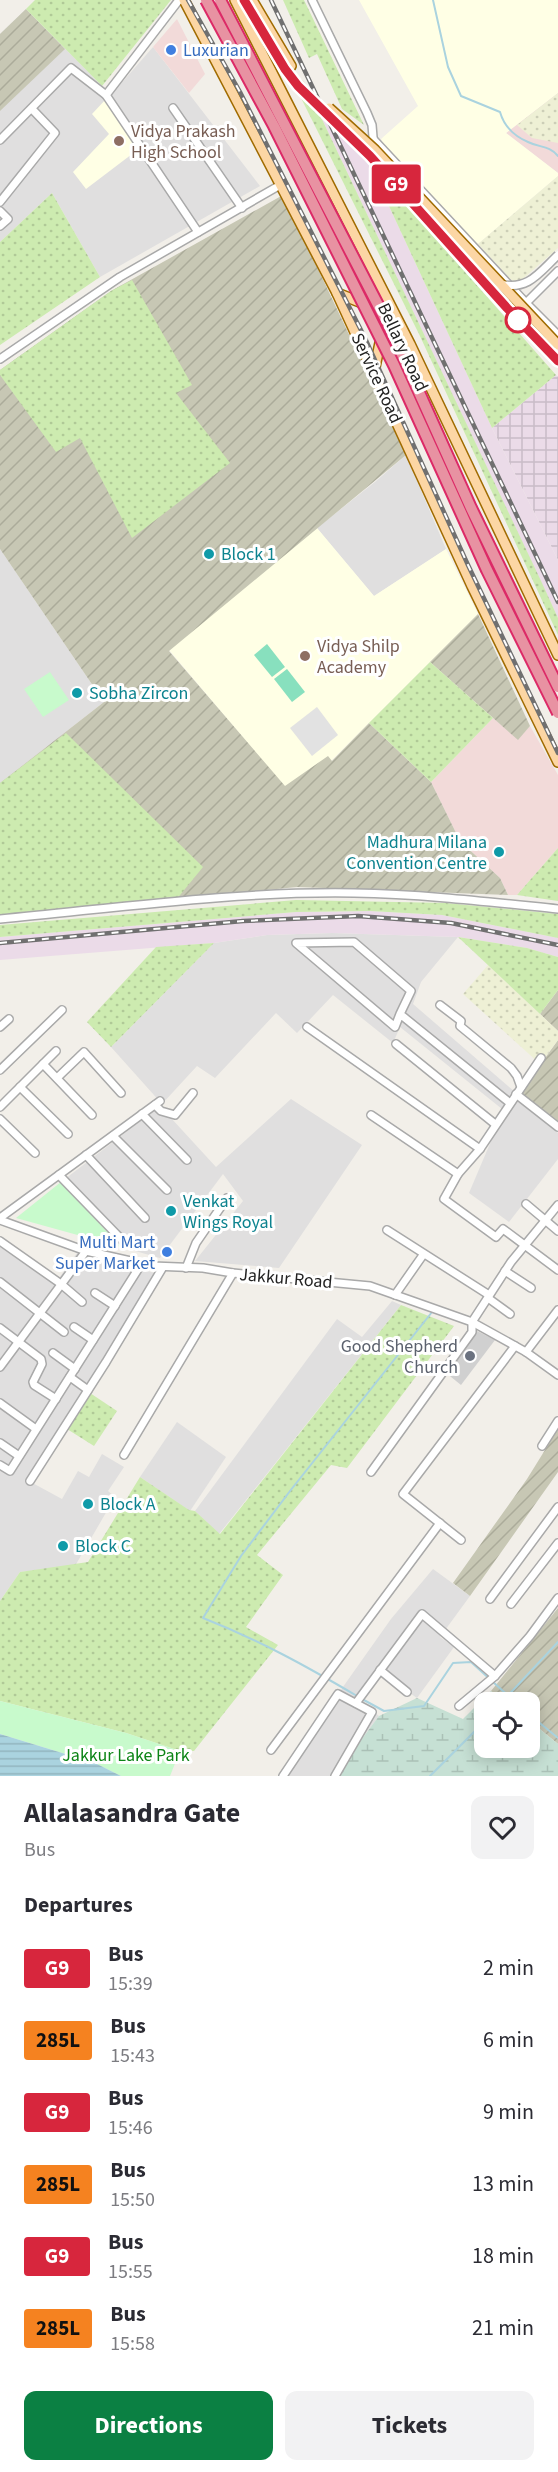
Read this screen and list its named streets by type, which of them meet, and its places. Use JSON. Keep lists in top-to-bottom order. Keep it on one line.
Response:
{"streets":{"highway":["Bellary Road"],"main road":["Service Road"],"street":["Jakkur Road"]},"parks":["Jakkur Lake Park"],"places":["Luxurian","Vidya Prakash High School","Block 1","Vidya Shilp Academy","Sobha Zircon","Madhura Milana Convention Centre","Venkat Wings Royal","Multi Mart Super Market","Good Shepherd Church","Block A","Block C"],"lines":["bus line G9"],"page":{"on_map":"G9","heading":[["Allalasandra Gate","Bus"],"Departures"],"list":[{"mark":"G9","name":"Bus","note":"15:39","value":"2 min"},{"mark":"285L","name":"Bus","note":"15:43","value":"6 min"},{"mark":"G9","name":"Bus","note":"15:46","value":"9 min"},{"mark":"285L","name":"Bus","note":"15:50","value":"13 min"},{"mark":"G9","name":"Bus","note":"15:55","value":"18 min"},{"mark":"285L","name":"Bus","note":"15:58","value":"21 min"}],"buttons":["Directions","Tickets"]}}
